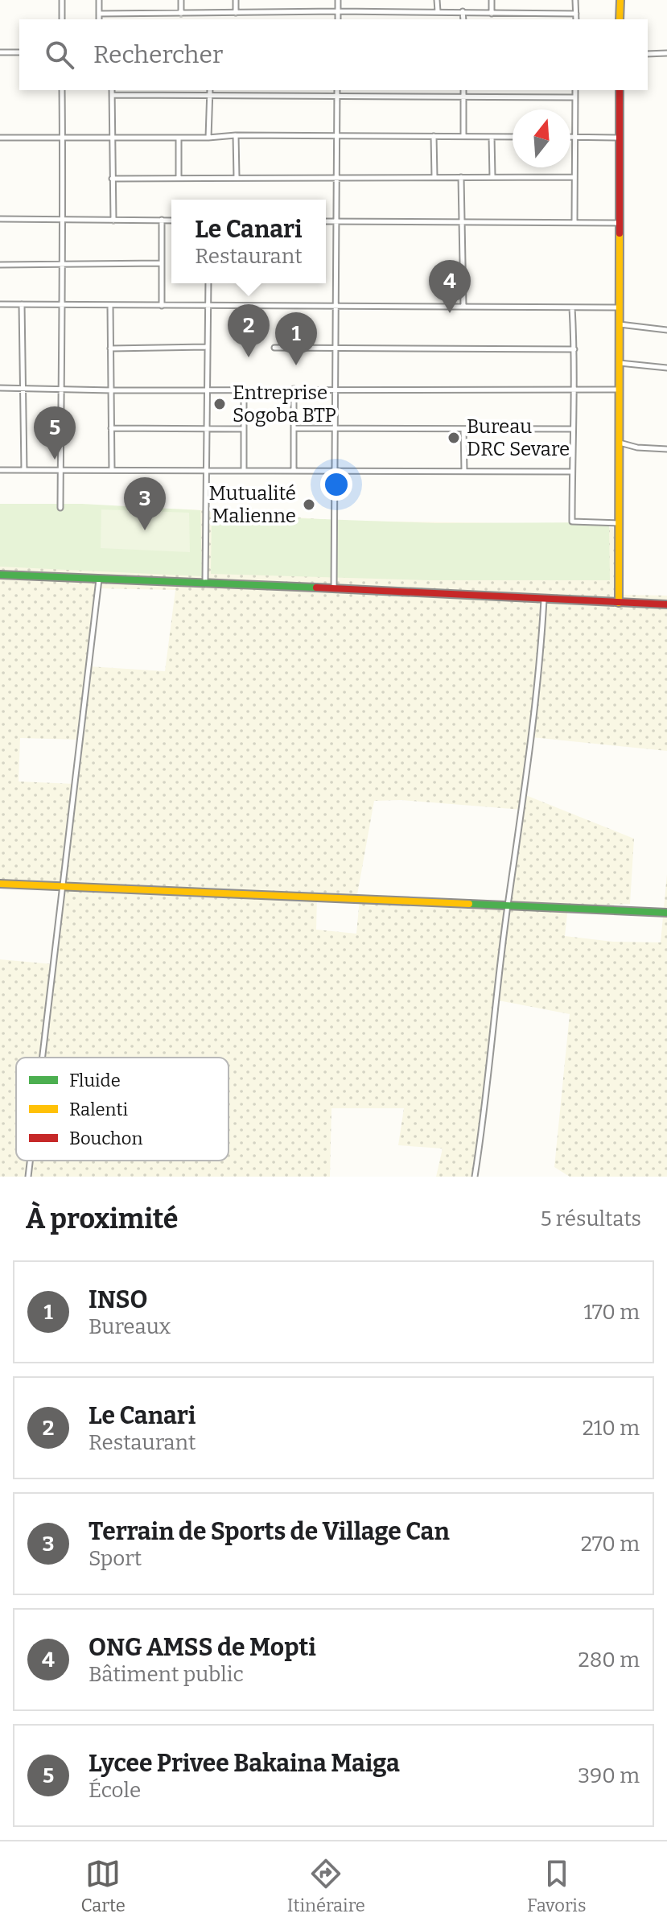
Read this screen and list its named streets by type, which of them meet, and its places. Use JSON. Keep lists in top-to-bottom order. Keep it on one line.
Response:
{"places":["Entreprise Sogoba BTP","Bureau DRC Sevare","Mutualité Malienne"],"legend":["Fluide","Ralenti","Bouchon"],"north":"top","page":{"search":"Rechercher","popup":["Le Canari","Restaurant"],"pins":["4","2","1","5","3"],"heading":["À proximité","5 résultats"],"list":[{"mark":"1","name":"INSO","note":"Bureaux","value":"170 m"},{"mark":"2","name":"Le Canari","note":"Restaurant","value":"210 m"},{"mark":"3","name":"Terrain de Sports de Village Can","note":"Sport","value":"270 m"},{"mark":"4","name":"ONG AMSS de Mopti","note":"Bâtiment public","value":"280 m"},{"mark":"5","name":"Lycee Privee Bakaina Maiga","note":"École","value":"390 m"}],"nav":["Carte","Itinéraire","Favoris"]}}
